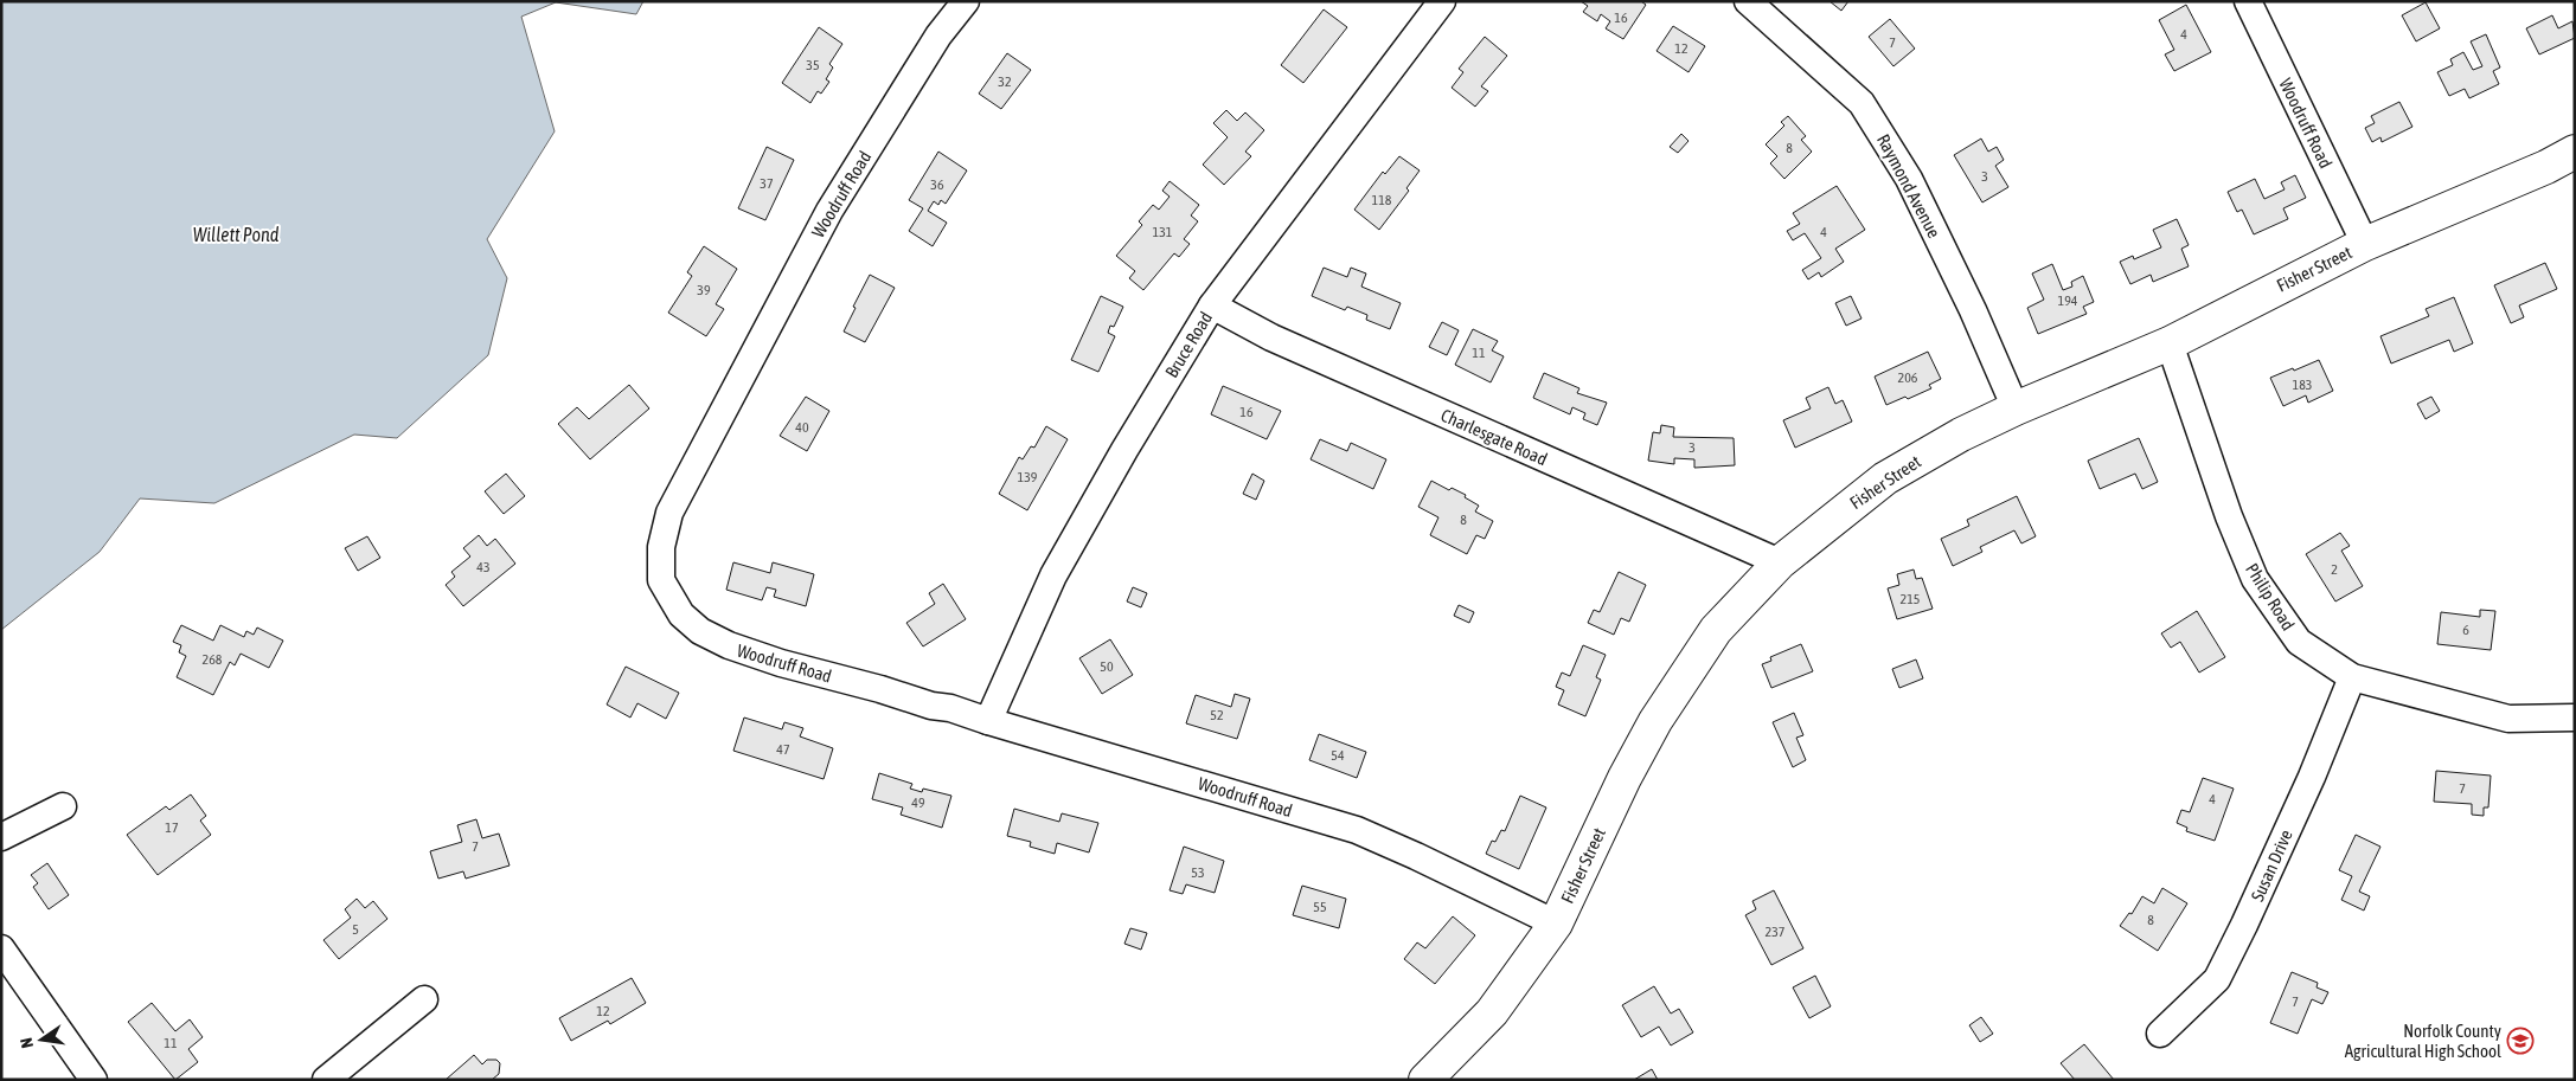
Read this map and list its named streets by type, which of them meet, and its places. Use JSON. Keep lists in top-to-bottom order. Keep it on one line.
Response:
{"streets":{"main road":["Fisher Street"],"street":["Woodruff Road","Raymond Avenue","Bruce Road","Charlesgate Road","Philip Road","Susan Drive"]},"crossings":[["Woodruff Road","Fisher Street"],["Woodruff Road","Bruce Road"],["Raymond Avenue","Fisher Street"],["Fisher Street","Charlesgate Road"],["Fisher Street","Philip Road"],["Bruce Road","Charlesgate Road"],["Philip Road","Susan Drive"]],"water":["Willett Pond"],"places":{"school or university":["Norfolk County Agricultural High School"]},"house_numbers":["16","4","7","12","35","32","8","3","37","36","118","131","4","39","194","11","206","183","16","40","3","139","8","43","2","215","6","268","50","52","47","54","7","4","49","17","7","53","55","8","5","237","7","12","11"],"north":"left"}
